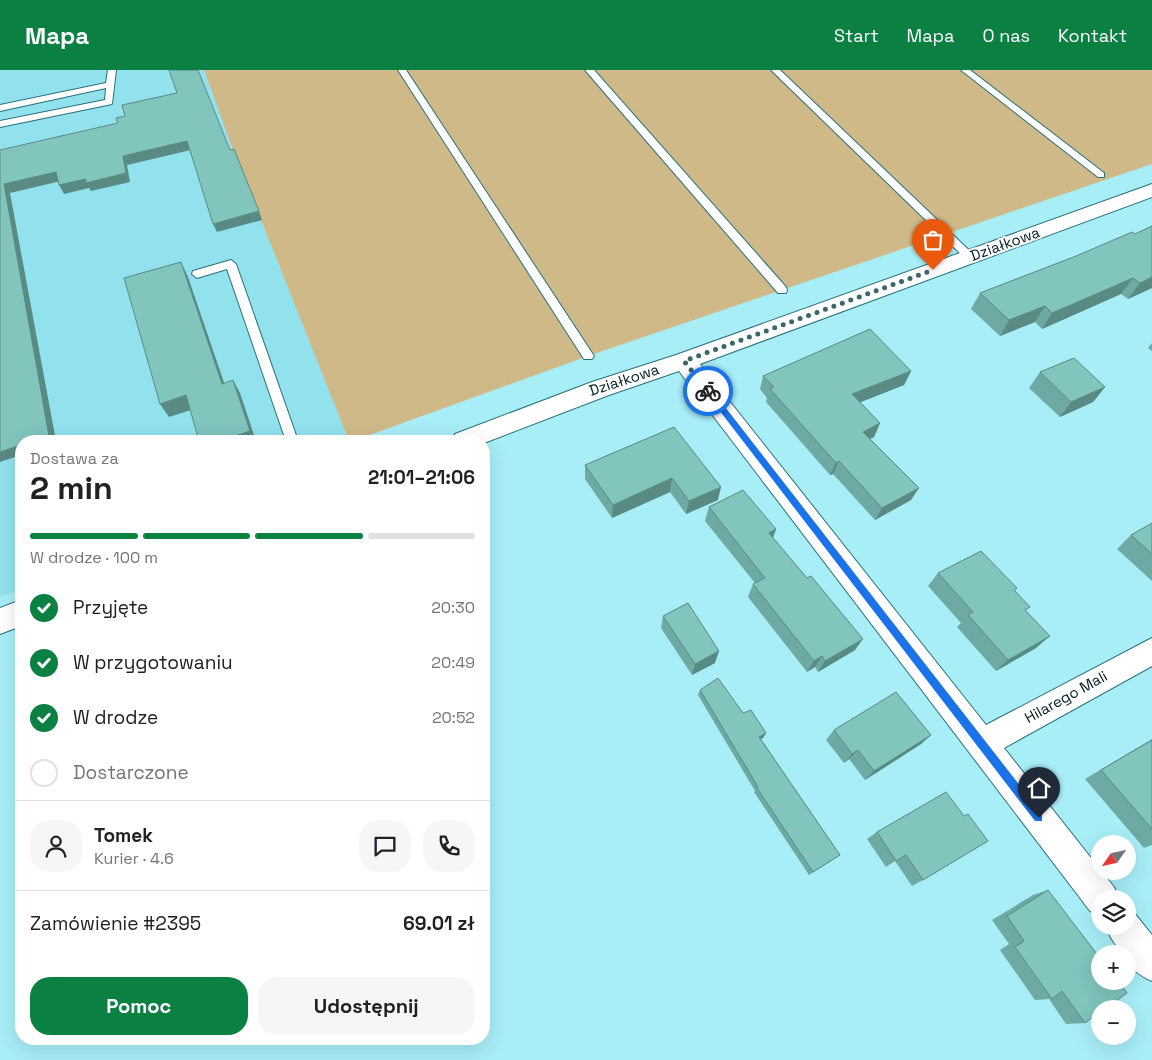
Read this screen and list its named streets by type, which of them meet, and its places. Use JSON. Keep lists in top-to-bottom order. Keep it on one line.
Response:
{"streets":{"street":["Działkowa","Hilarego Mali"]},"north":"bottom left","page":{"header":"Mapa","nav":["Start","Mapa","O nas","Kontakt"],"heading":["2 min","Dostawa za","21:01–21:06"],"panel":["Tomek","Kurier · 4.6","Zamówienie #2395","69.01 zł"],"bar":"W drodze · 100 m","list":[["Przyjęte","20:30"],["W przygotowaniu","20:49"],["W drodze","20:52"],"Dostarczone"],"map_buttons":["+","−"],"buttons":["Pomoc","Udostępnij"]}}
